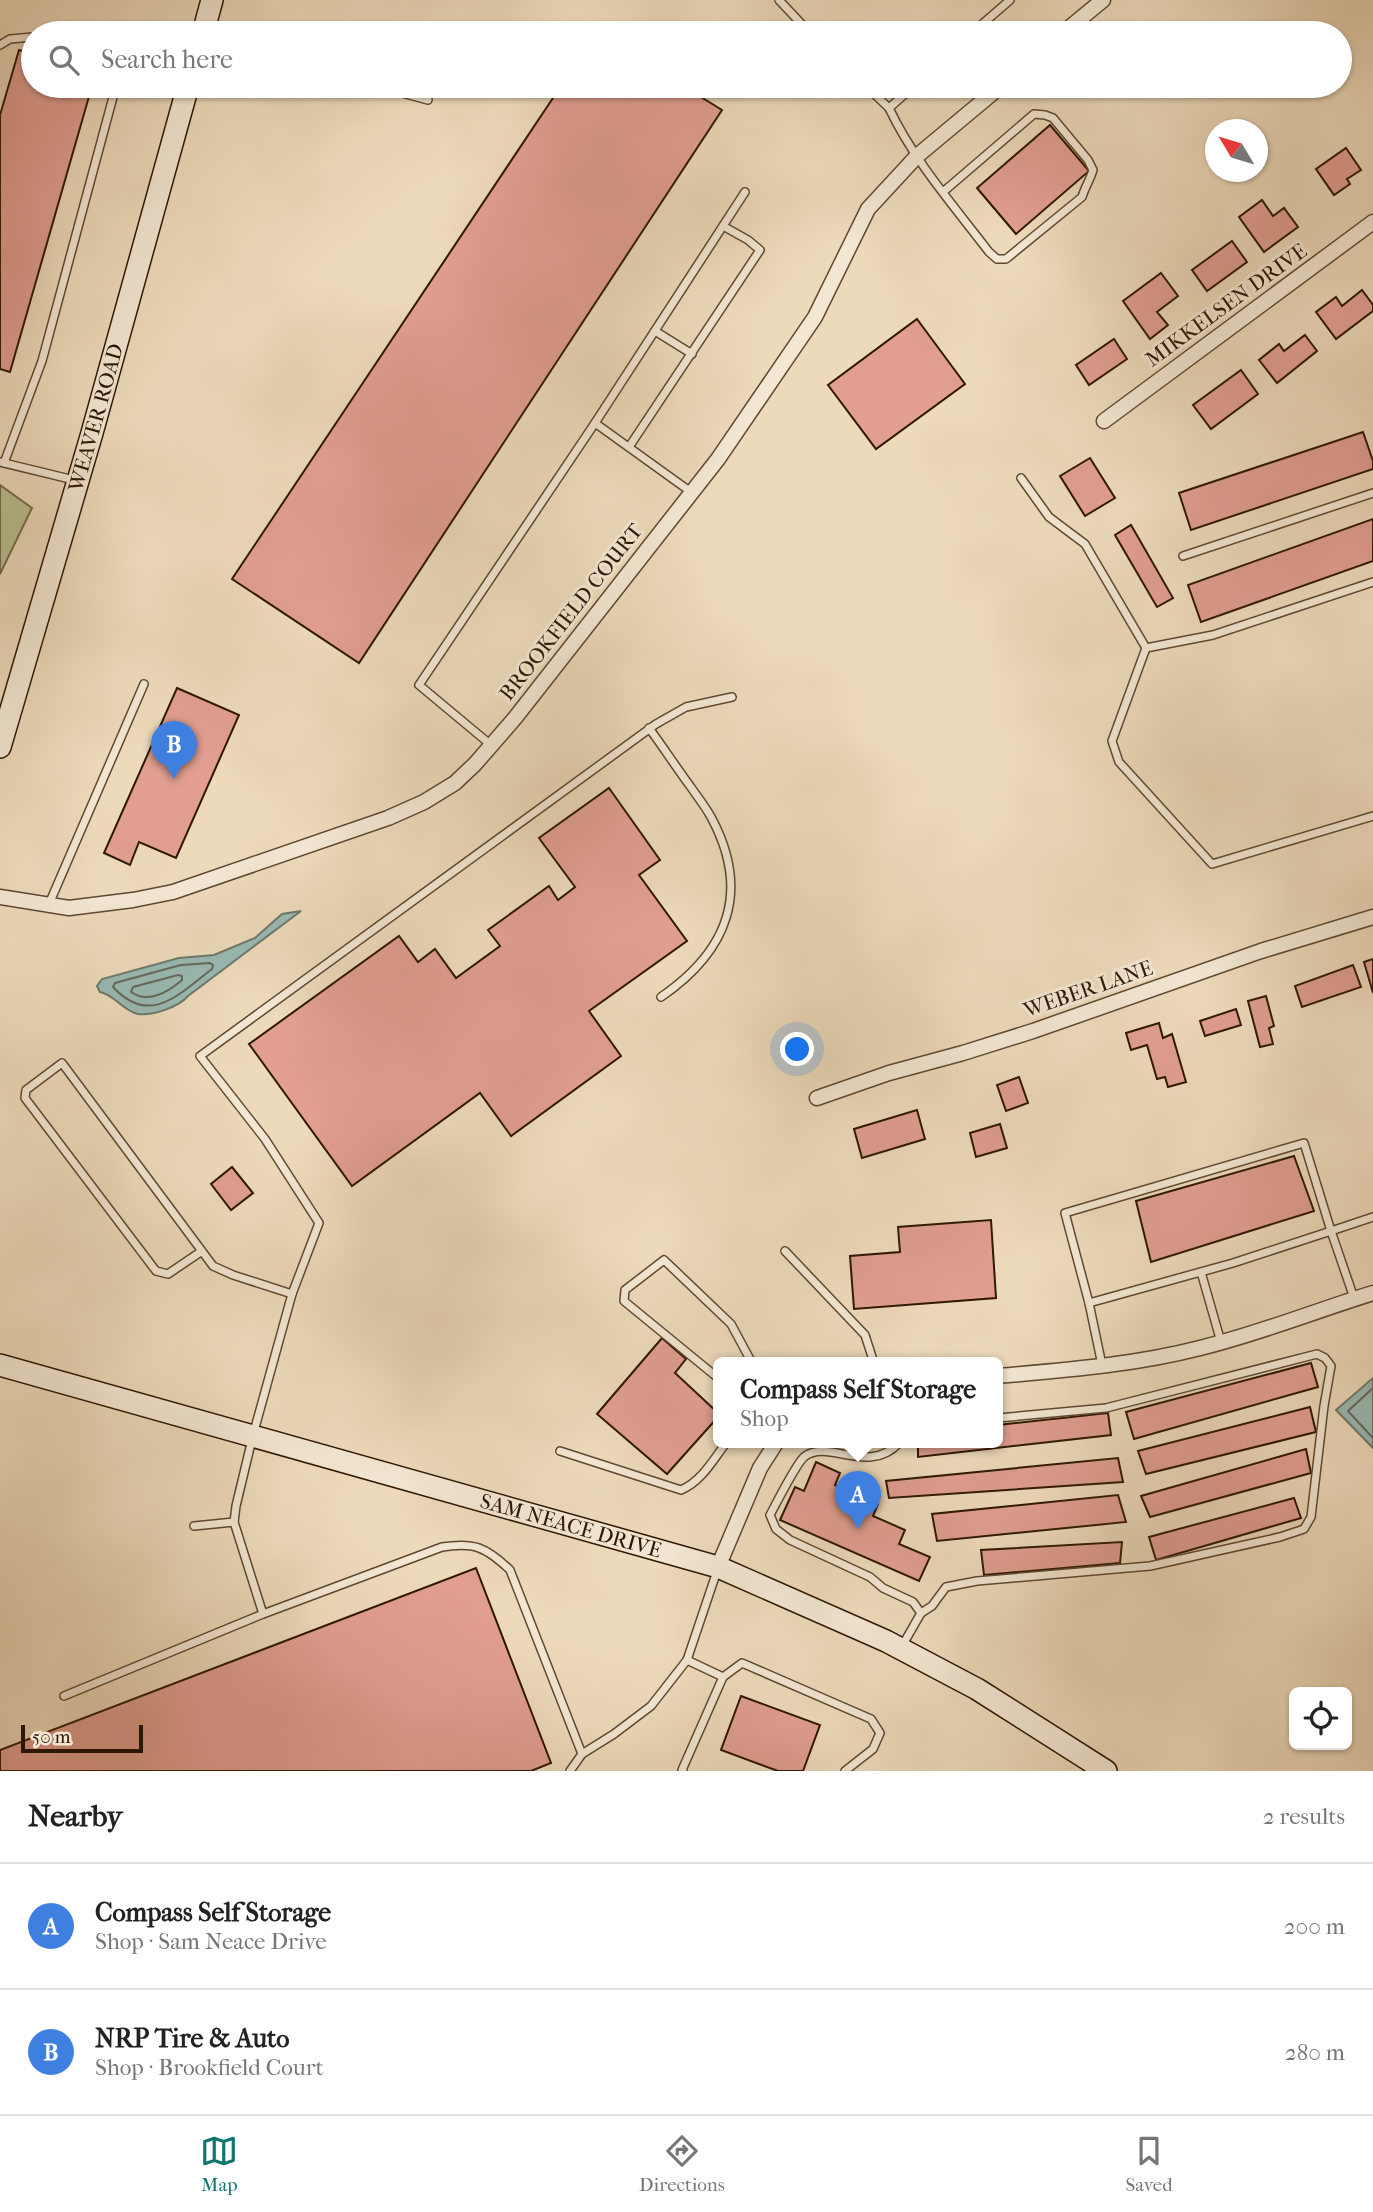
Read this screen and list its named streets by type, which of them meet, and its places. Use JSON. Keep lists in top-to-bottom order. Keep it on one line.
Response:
{"streets":{"street":["MIKKELSEN DRIVE","WEAVER ROAD","BROOKFIELD COURT","WEBER LANE","SAM NEACE DRIVE"]},"scale_bar":"50 m","north":"top left","page":{"search":"Search here","pins":["B","A"],"popup":["Compass Self Storage","Shop"],"scale":"50 m","heading":["Nearby","2 results"],"list":[{"mark":"A","name":"Compass Self Storage","note":"Shop · Sam Neace Drive","value":"200 m"},{"mark":"B","name":"NRP Tire & Auto","note":"Shop · Brookfield Court","value":"280 m"}],"nav":["Map","Directions","Saved"]}}
